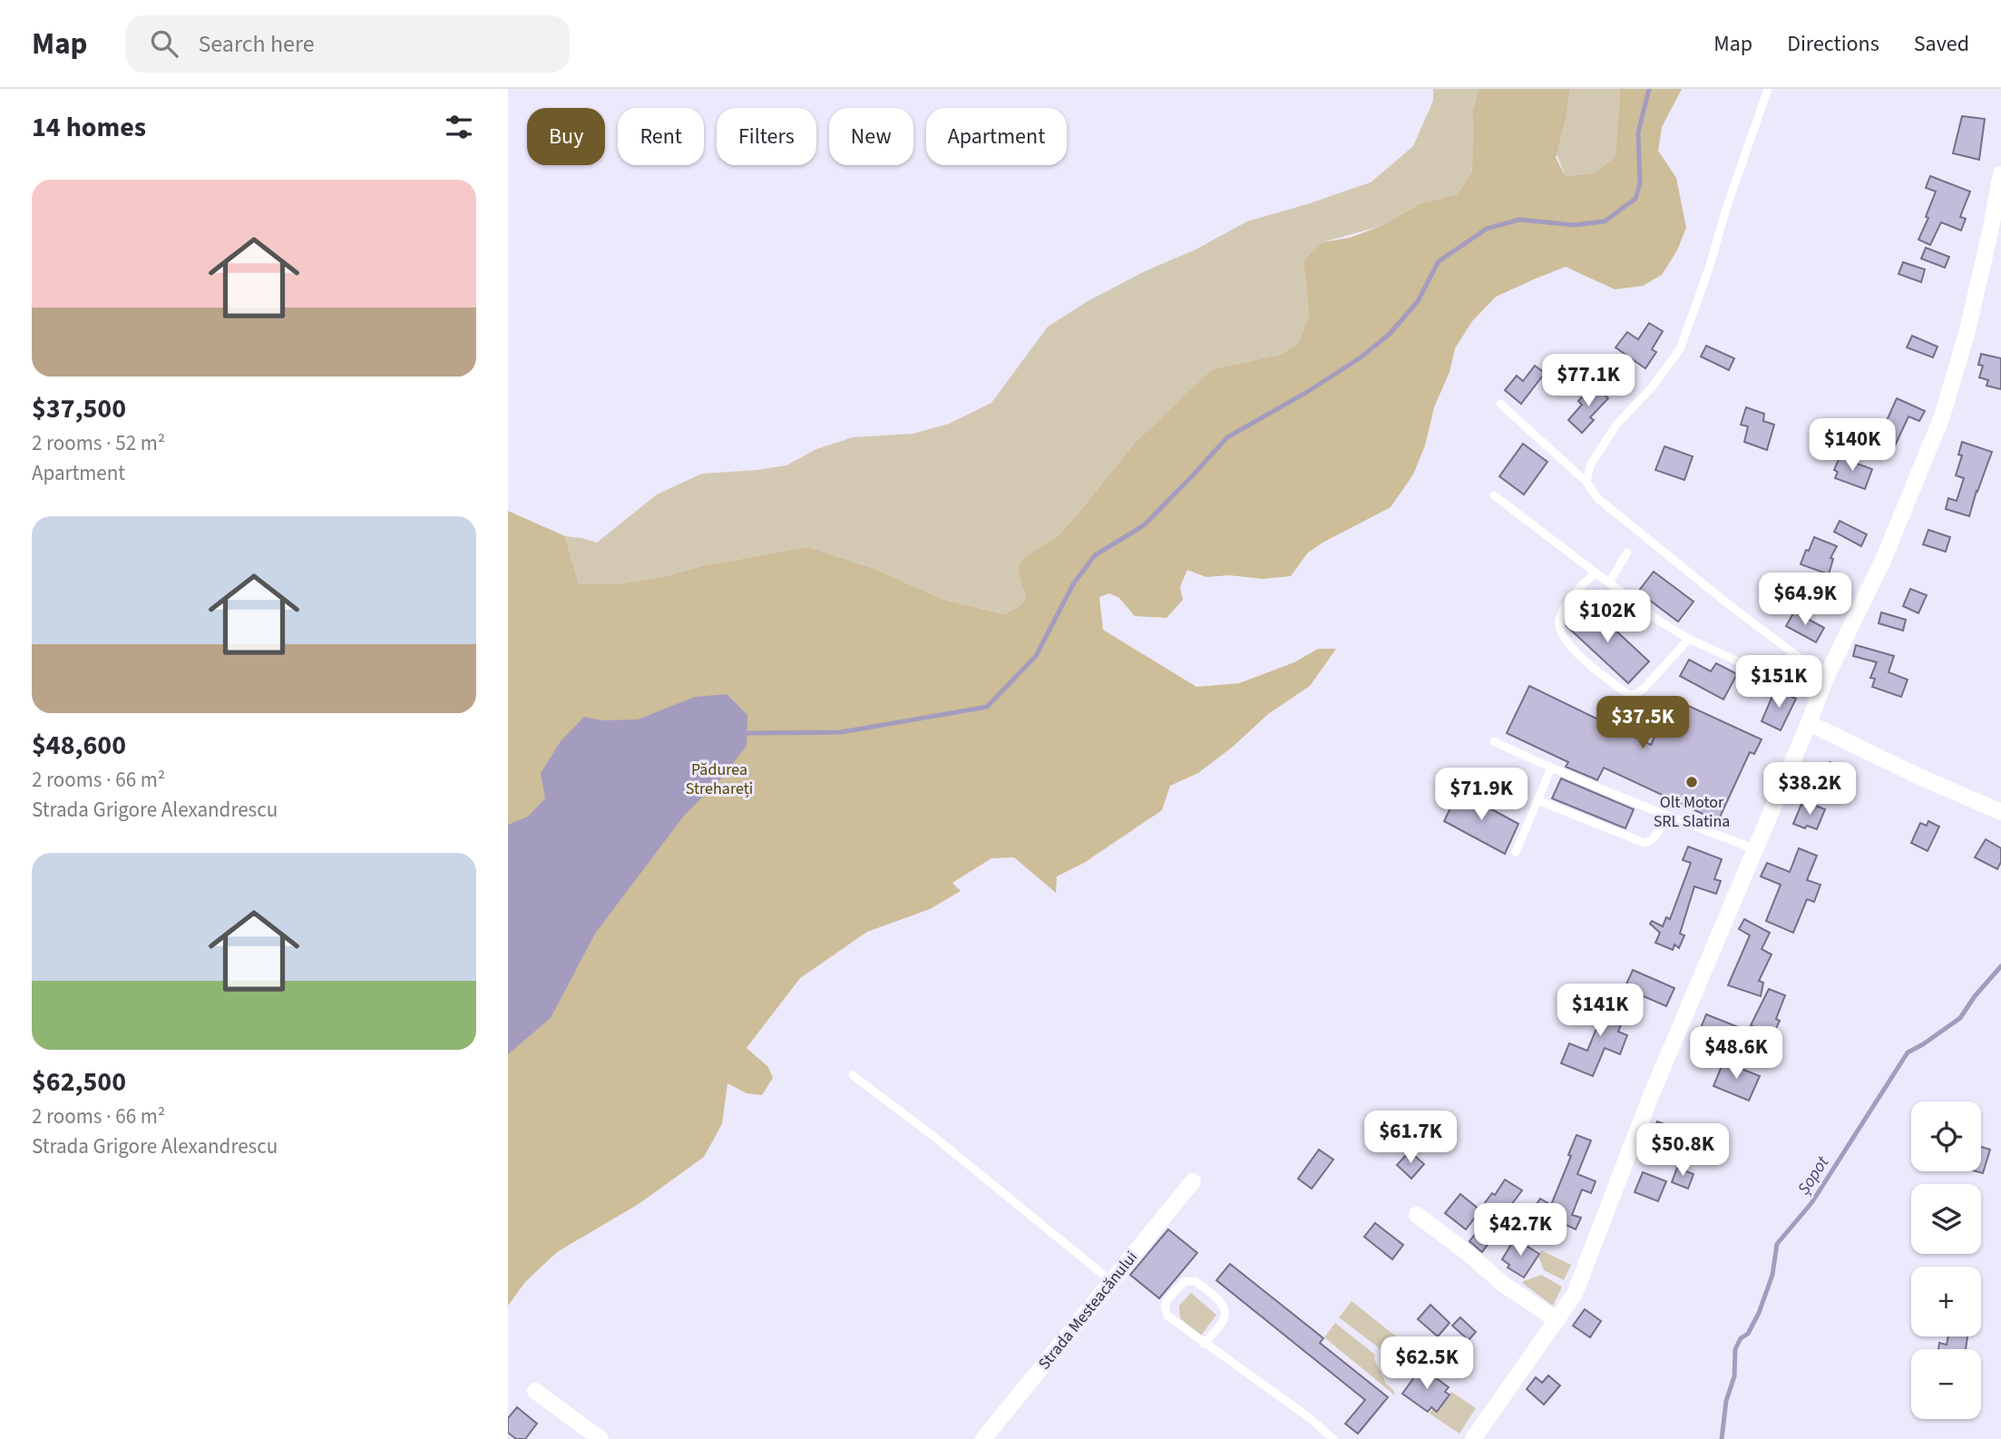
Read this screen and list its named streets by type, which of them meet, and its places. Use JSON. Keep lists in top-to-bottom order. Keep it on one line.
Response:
{"streets":{"street":["Strada Mesteacănului"]},"water":["Șopot"],"parks":["Pădurea Strehareți"],"places":["Olt Motor SRL Slatina"],"page":{"header":"Map","search":"Search here","nav":["Map","Directions","Saved"],"heading":"14 homes","chip":["Buy","Rent","Filters","New","Apartment"],"list":[{"name":"$37,500","note":"2 rooms · 52 m² · Apartment"},{"name":"$48,600","note":"2 rooms · 66 m² · Strada Grigore Alexandrescu"},{"name":"$62,500","note":"2 rooms · 66 m² · Strada Grigore Alexandrescu"}],"price":["$77.1K","$140K","$64.9K","$102K","$151K","$37.5K","$38.2K","$71.9K","$141K","$48.6K","$61.7K","$50.8K","$42.7K","$62.5K"],"map_buttons":["+","−"]}}
